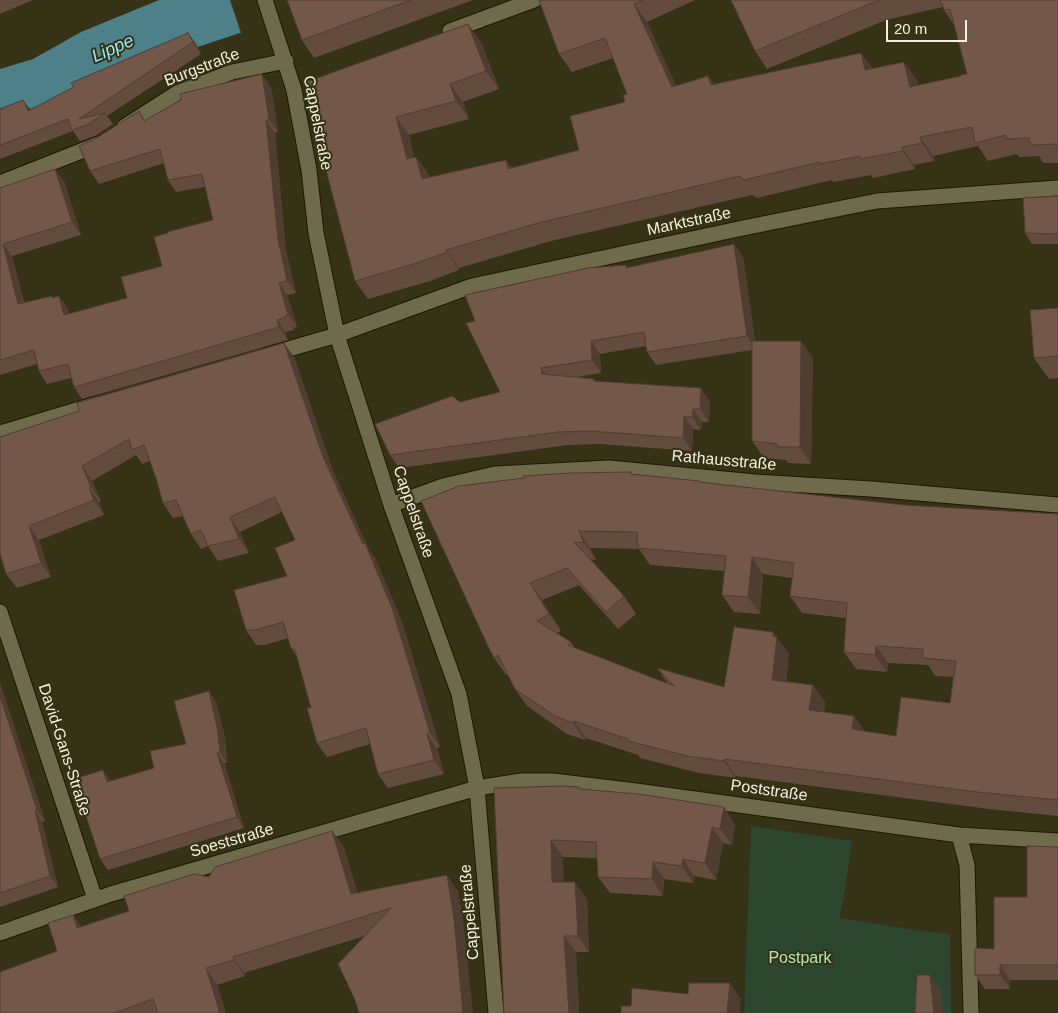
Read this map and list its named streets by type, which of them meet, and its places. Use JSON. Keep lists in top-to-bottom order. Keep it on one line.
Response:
{"streets":{"street":["Burgstraße","Cappelstraße","Marktstraße","Rathausstraße","David-Gans-Straße","Poststraße","Soeststraße"]},"crossings":[["Burgstraße","Cappelstraße"],["Cappelstraße","Marktstraße"],["Cappelstraße","Rathausstraße"],["Cappelstraße","Poststraße"],["Cappelstraße","Soeststraße"],["David-Gans-Straße","Soeststraße"],["Poststraße","Soeststraße"]],"water":["Lippe"],"parks":["Postpark"],"scale_bar":"20 m"}
